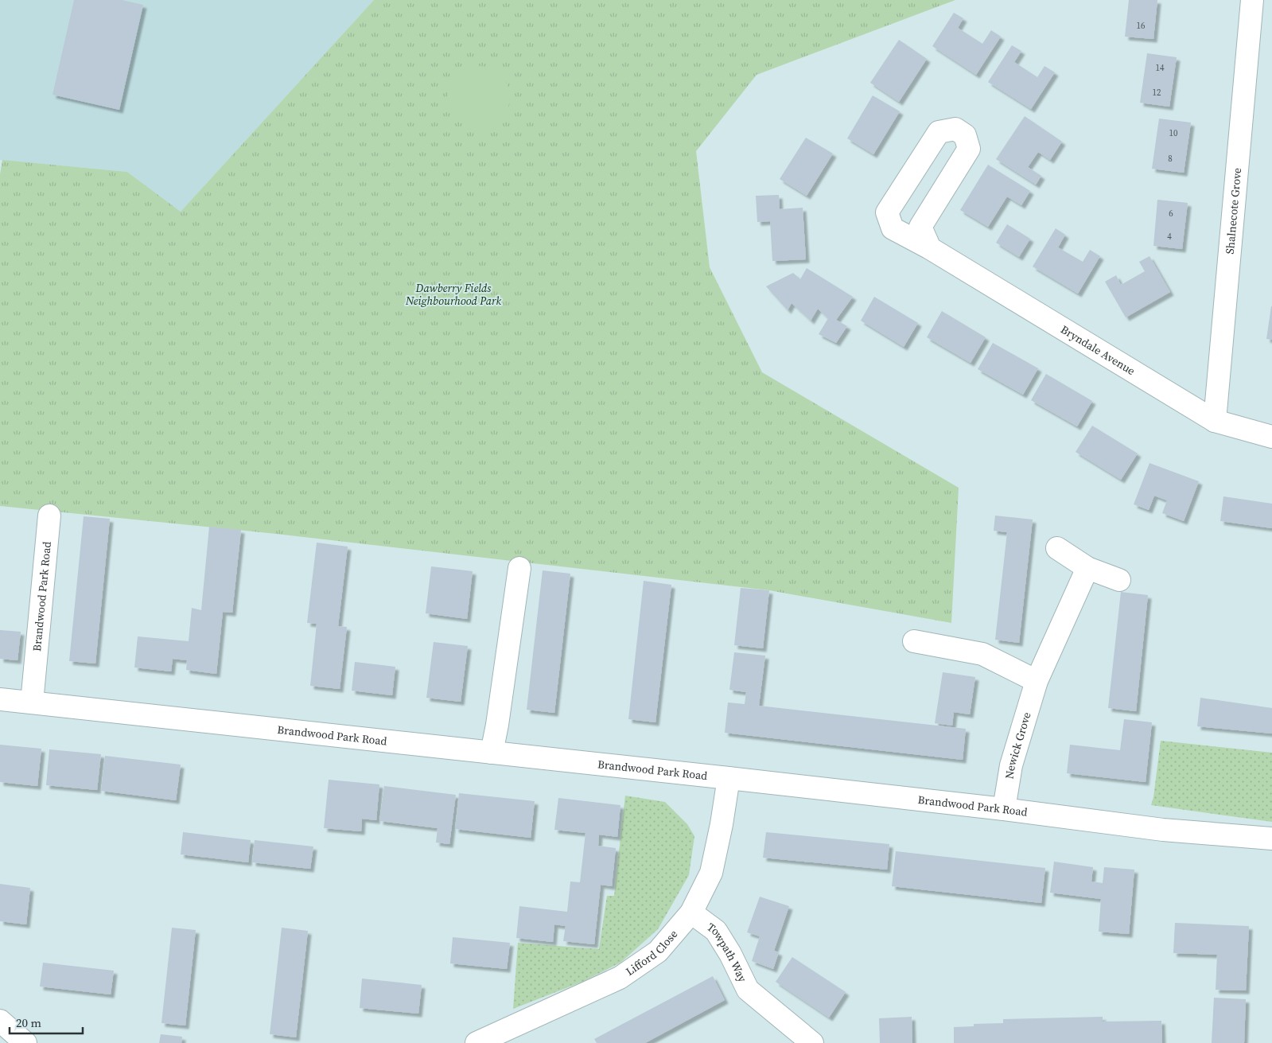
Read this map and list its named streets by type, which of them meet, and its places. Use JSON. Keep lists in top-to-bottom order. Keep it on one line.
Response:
{"streets":{"street":["Shalnecote Grove","Bryndale Avenue","Brandwood Park Road","Newick Grove","Lifford Close","Towpath Way"]},"crossings":[["Shalnecote Grove","Bryndale Avenue"],["Brandwood Park Road","Newick Grove"],["Brandwood Park Road","Lifford Close"],["Lifford Close","Towpath Way"]],"parks":["Dawberry Fields Neighbourhood Park"],"house_numbers":["16","14","12","10","8","6","4"],"scale_bar":"20 m"}
